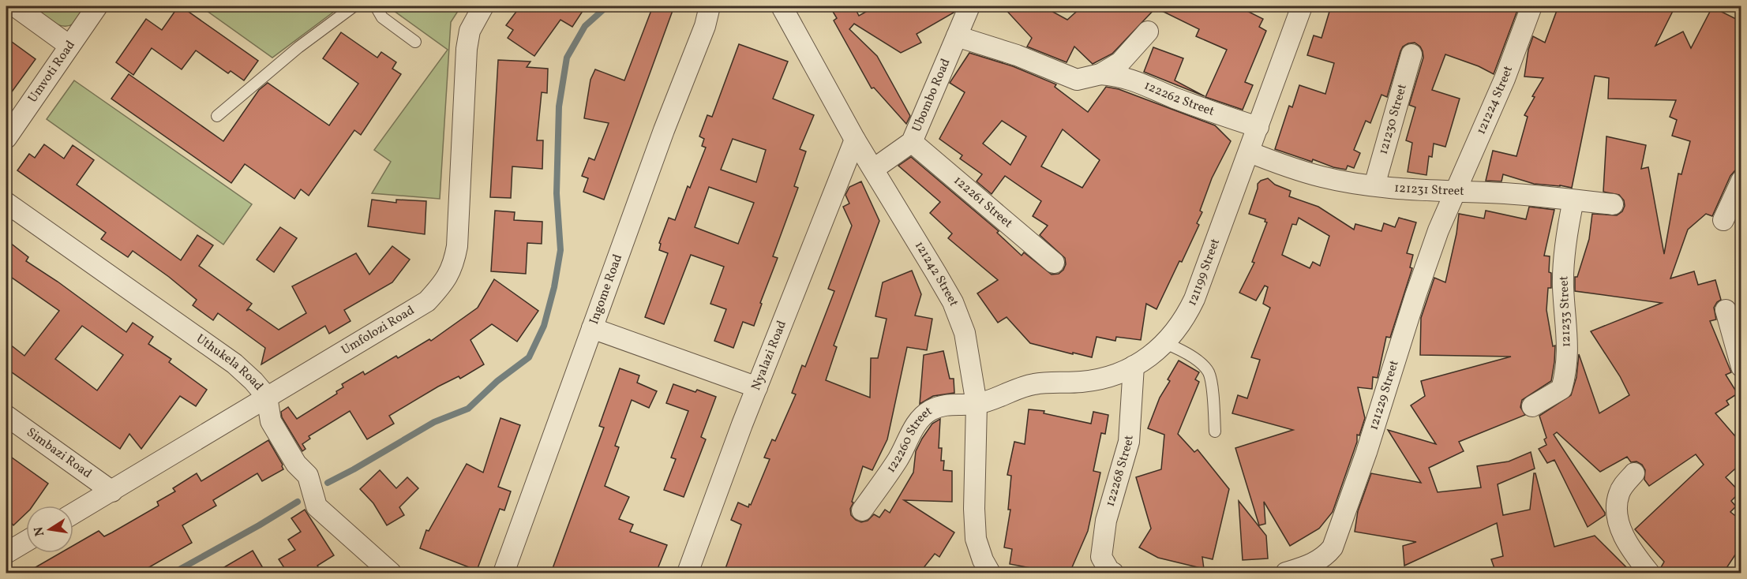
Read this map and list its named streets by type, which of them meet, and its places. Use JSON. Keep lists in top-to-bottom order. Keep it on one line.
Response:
{"streets":{"street":["Umvoti Road","Ubombo Road","122262 Street","121224 Street","121230 Street","121231 Street","122261 Street","121199 Street","121242 Street","Ingome Road","121233 Street","Umfolozi Road","Nyalazi Road","Uthukela Road","121229 Street","122260 Street","Simbazi Road","122268 Street"]},"crossings":[["Ubombo Road","122262 Street"],["Ubombo Road","122261 Street"],["Ubombo Road","121242 Street"],["122262 Street","121199 Street"],["121224 Street","121231 Street"],["121224 Street","121229 Street"],["121230 Street","121231 Street"],["121231 Street","121199 Street"],["121231 Street","121233 Street"],["121231 Street","121229 Street"],["121199 Street","121242 Street"],["121199 Street","122260 Street"],["121199 Street","122268 Street"],["121242 Street","Nyalazi Road"],["121242 Street","122260 Street"],["Umfolozi Road","Uthukela Road"],["Umfolozi Road","Simbazi Road"]],"north":"left"}
